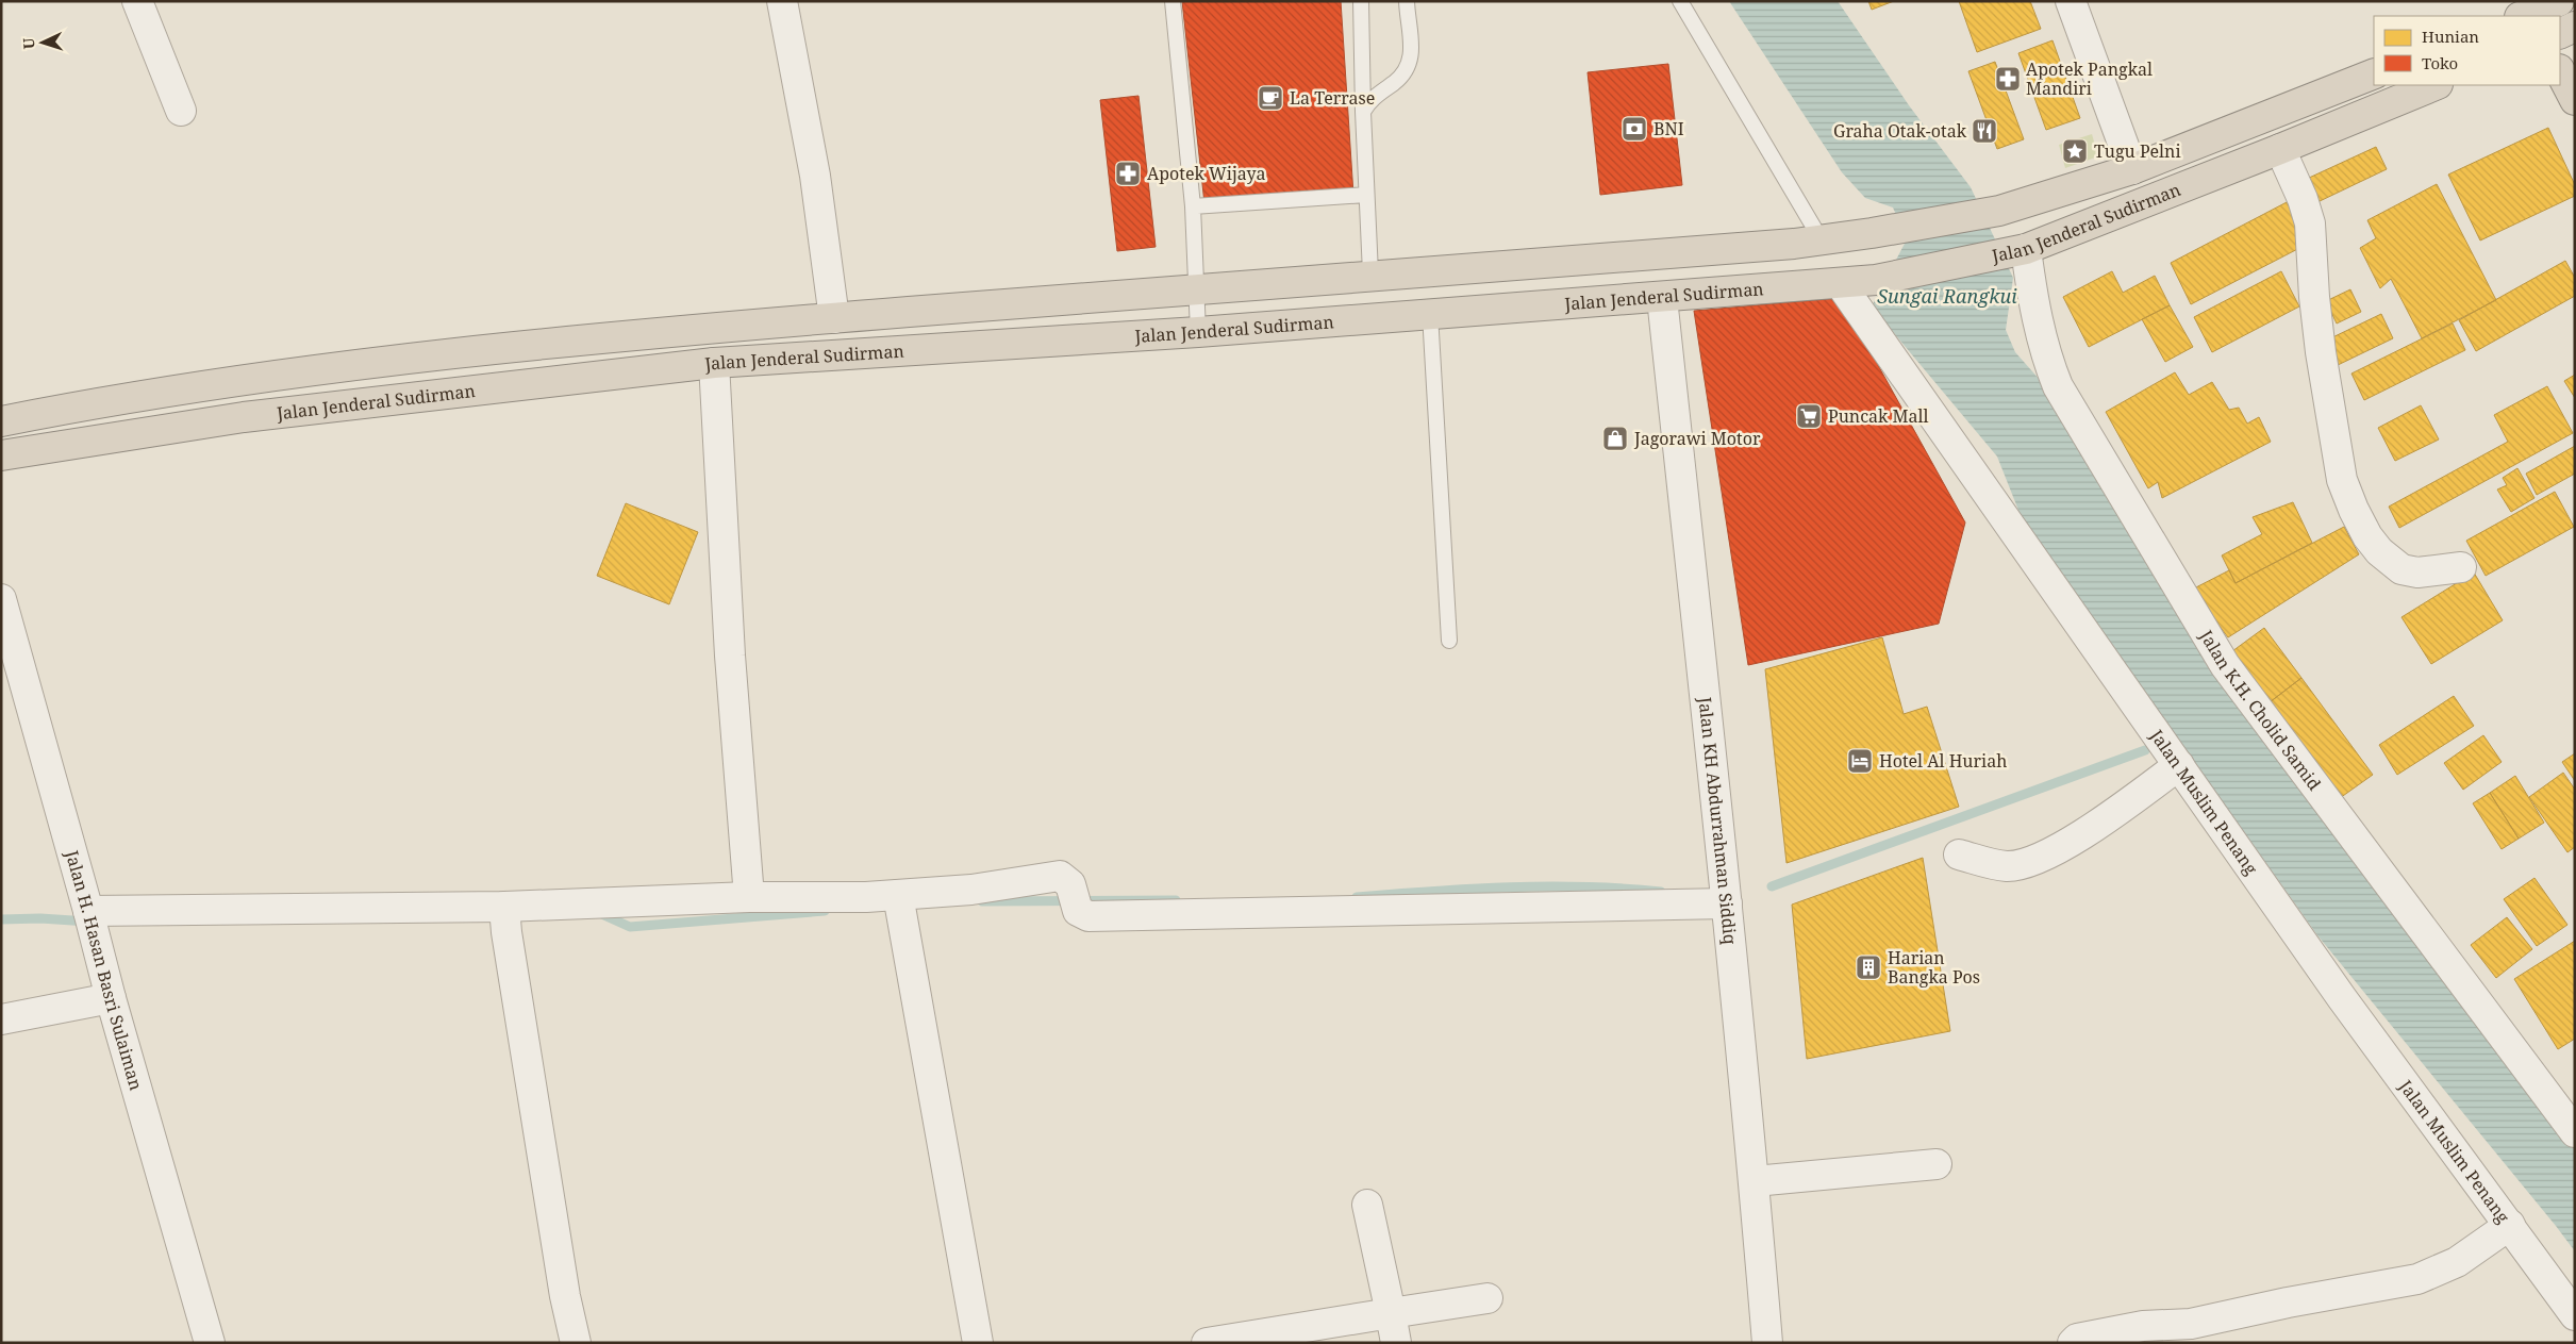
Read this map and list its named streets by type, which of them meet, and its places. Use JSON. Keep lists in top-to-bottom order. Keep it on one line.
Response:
{"streets":{"highway":["Jalan Jenderal Sudirman"],"street":["Jalan K.H. Cholid Samid","Jalan Muslim Penang","Jalan KH Abdurrahman Siddiq","Jalan H. Hasan Basri Sulaiman"]},"crossings":[["Jalan Jenderal Sudirman","Jalan K.H. Cholid Samid"],["Jalan Jenderal Sudirman","Jalan Muslim Penang"],["Jalan Jenderal Sudirman","Jalan KH Abdurrahman Siddiq"]],"water":["Sungai Rangkui"],"places":{"pharmacy":["Apotek Pangkal Mandiri","Apotek Wijaya"],"cafe":["La Terrase"],"bank":["BNI"],"restaurant":["Graha Otak-otak"],"place":["Tugu Pelni"],"supermarket":["Puncak Mall"],"shop":["Jagorawi Motor"],"hotel":["Hotel Al Huriah"],"building":["Harian Bangka Pos"]},"legend":["Hunian","Toko"],"north":"left"}
